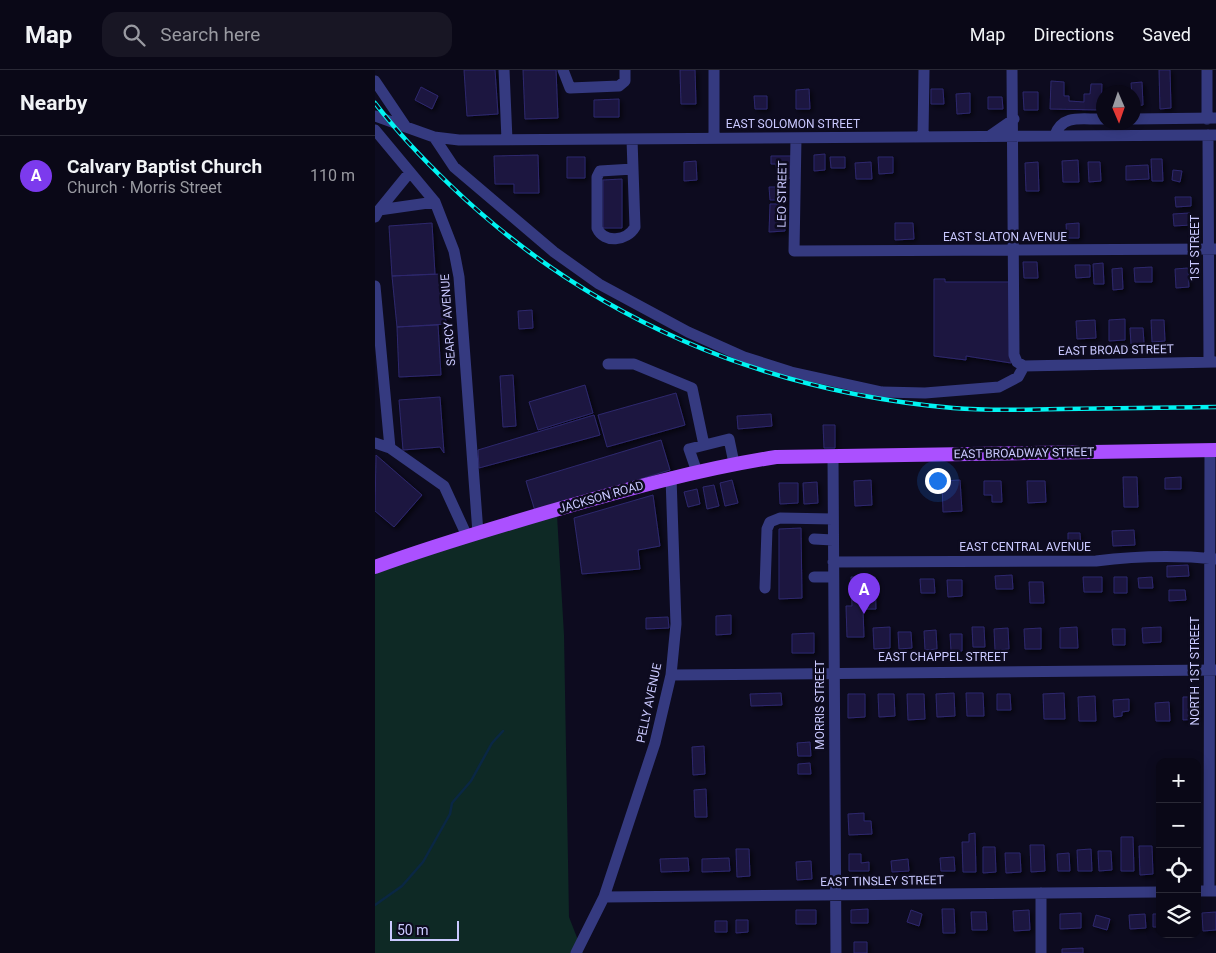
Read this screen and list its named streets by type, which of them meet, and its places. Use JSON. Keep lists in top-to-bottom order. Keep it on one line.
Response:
{"streets":{"main road":["EAST BROADWAY STREET","JACKSON ROAD"],"street":["EAST SOLOMON STREET","LEO STREET","EAST SLATON AVENUE","1ST STREET","SEARCY AVENUE","EAST BROAD STREET","EAST CENTRAL AVENUE","EAST CHAPPEL STREET","NORTH 1ST STREET","PELLY AVENUE","MORRIS STREET","EAST TINSLEY STREET"]},"crossings":[["EAST SOLOMON STREET","LEO STREET"],["EAST SOLOMON STREET","1ST STREET"],["LEO STREET","EAST SLATON AVENUE"],["EAST SLATON AVENUE","1ST STREET"],["1ST STREET","EAST BROAD STREET"],["SEARCY AVENUE","JACKSON ROAD"],["EAST BROADWAY STREET","JACKSON ROAD"],["EAST BROADWAY STREET","NORTH 1ST STREET"],["EAST BROADWAY STREET","MORRIS STREET"],["JACKSON ROAD","PELLY AVENUE"],["JACKSON ROAD","MORRIS STREET"],["EAST CENTRAL AVENUE","NORTH 1ST STREET"],["EAST CENTRAL AVENUE","MORRIS STREET"],["EAST CHAPPEL STREET","NORTH 1ST STREET"],["EAST CHAPPEL STREET","PELLY AVENUE"],["EAST CHAPPEL STREET","MORRIS STREET"],["PELLY AVENUE","EAST TINSLEY STREET"],["MORRIS STREET","EAST TINSLEY STREET"]],"scale_bar":"50 m","north":"bottom","page":{"header":"Map","search":"Search here","nav":["Map","Directions","Saved"],"heading":"Nearby","list":[{"mark":"A","name":"Calvary Baptist Church","note":"Church · Morris Street","value":"110 m"}],"pins":"A","map_buttons":["+","−"],"scale":"50 m"}}
